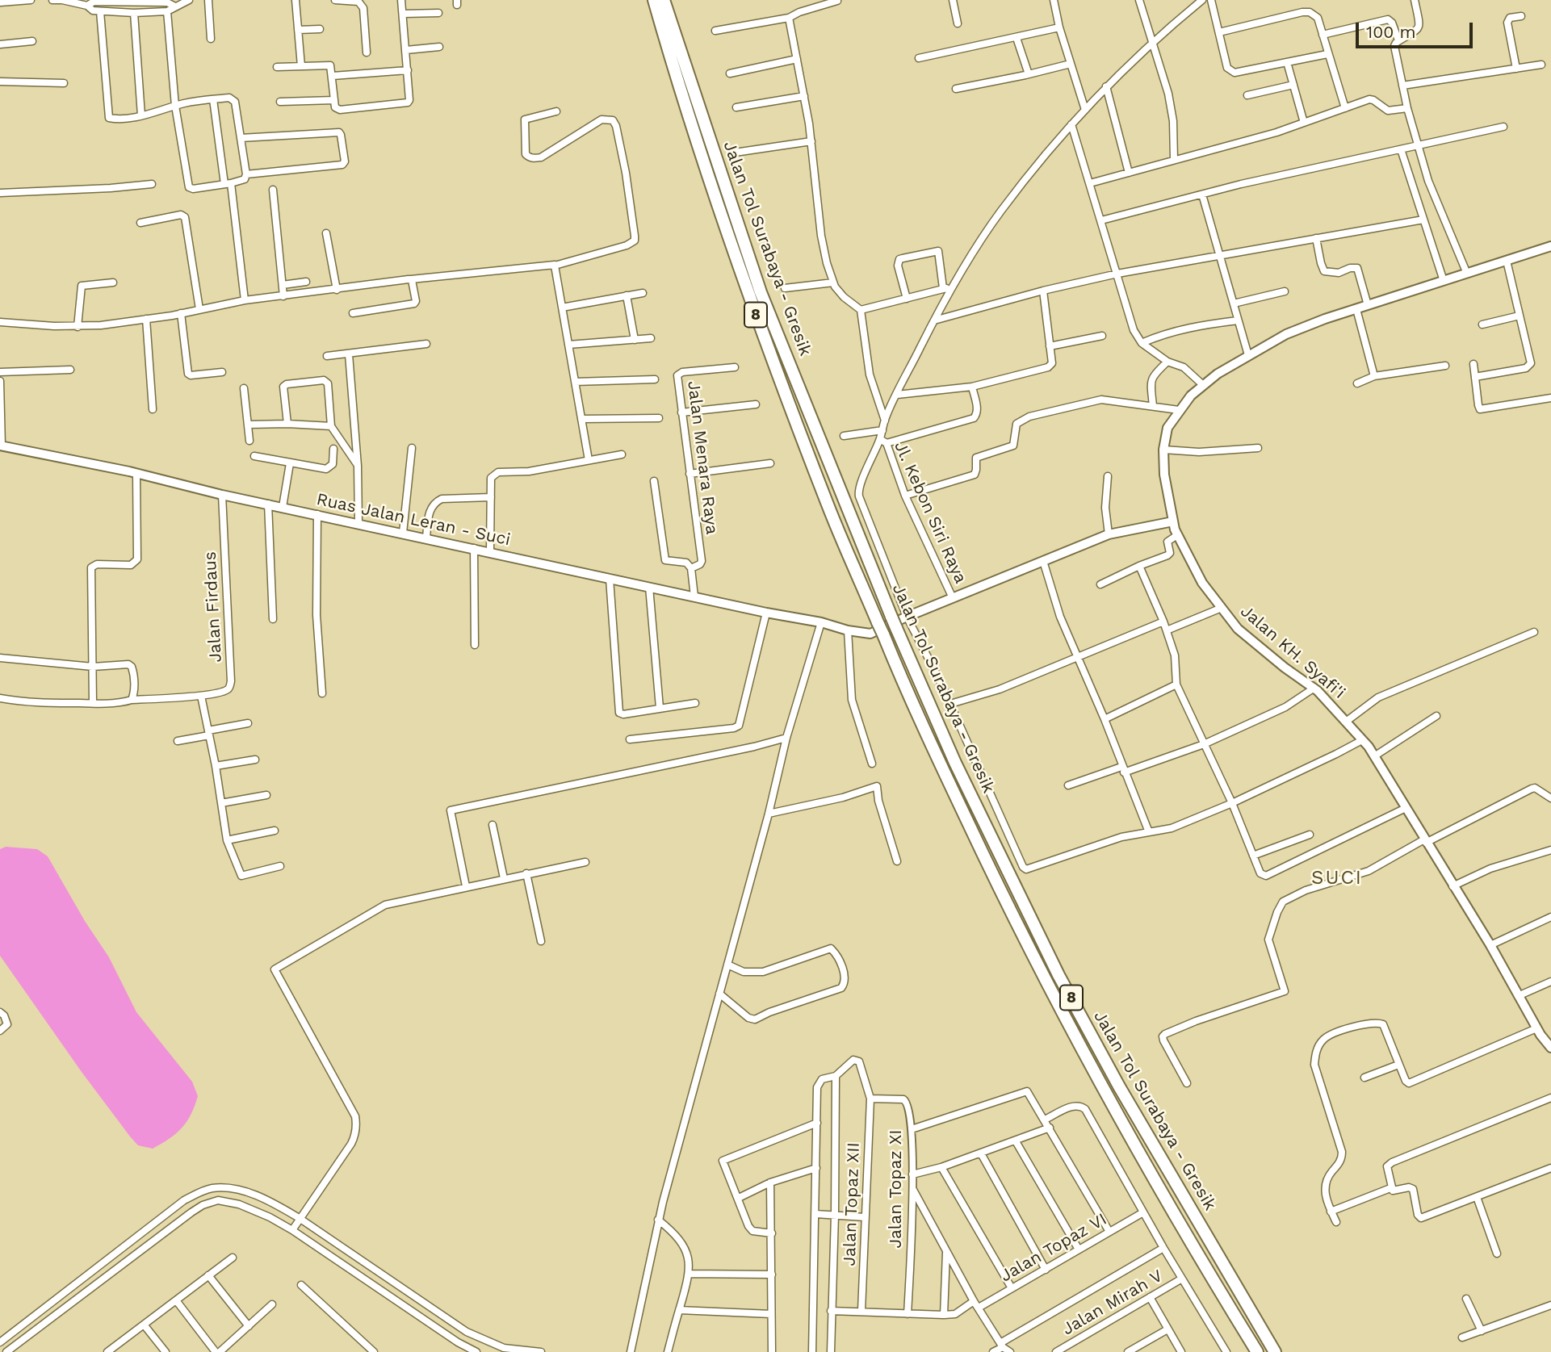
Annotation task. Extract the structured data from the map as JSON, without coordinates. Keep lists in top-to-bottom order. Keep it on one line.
{"streets":{"highway":["Jalan Tol Surabaya - Gresik","8"],"main road":["Ruas Jalan Leran - Suci","Jalan KH. Syafi'i"],"street":["Jalan Menara Raya","Jl. Kebon Siri Raya","Jalan Firdaus","Jalan Topaz XI","Jalan Topaz XII","Jalan Topaz VI","Jalan Mirah V"]},"crossings":[["Jalan Menara Raya","Ruas Jalan Leran - Suci"],["Ruas Jalan Leran - Suci","Jalan Firdaus"],["Jalan Topaz XI","Jalan Topaz XII"]],"districts":["SUCI"],"scale_bar":"100 m"}
